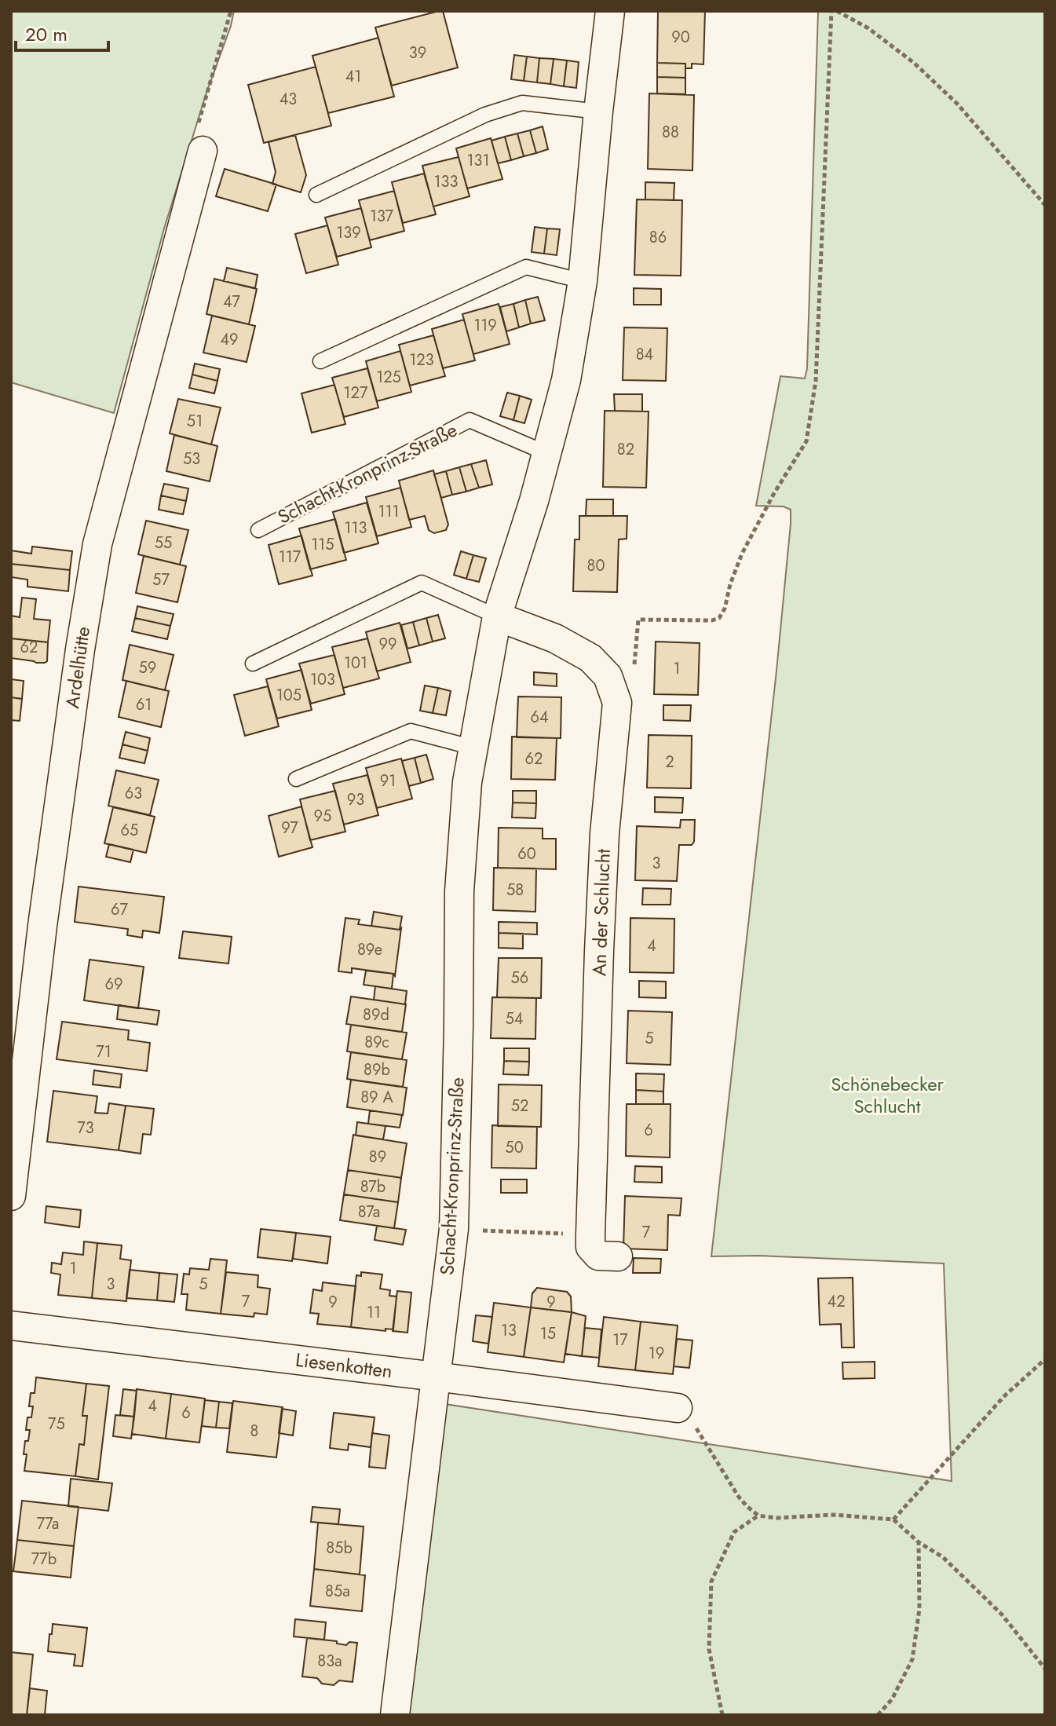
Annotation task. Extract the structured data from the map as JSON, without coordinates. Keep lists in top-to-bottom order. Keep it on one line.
{"streets":{"street":["Schacht-Kronprinz-Straße","Ardelhütte","An der Schlucht","Liesenkotten"]},"crossings":[["Schacht-Kronprinz-Straße","An der Schlucht"],["Schacht-Kronprinz-Straße","Liesenkotten"]],"parks":["Schönebecker Schlucht"],"house_numbers":["90","39","41","43","88","131","133","137","139","86","47","119","49","84","123","125","127","51","82","53","111","113","55","115","117","80","57","99","62","101","59","1","103","105","61","64","62","2","91","63","93","95","97","65","60","3","58","67","4","89e","56","69","89d","54","5","89c","71","89b","89 A","52","73","6","50","89","87b","87a","7","1","3","5","7","42","9","9","11","13","15","17","19","4","6","75","8","77a","85b","77b","85a","83a"],"scale_bar":"20 m"}
